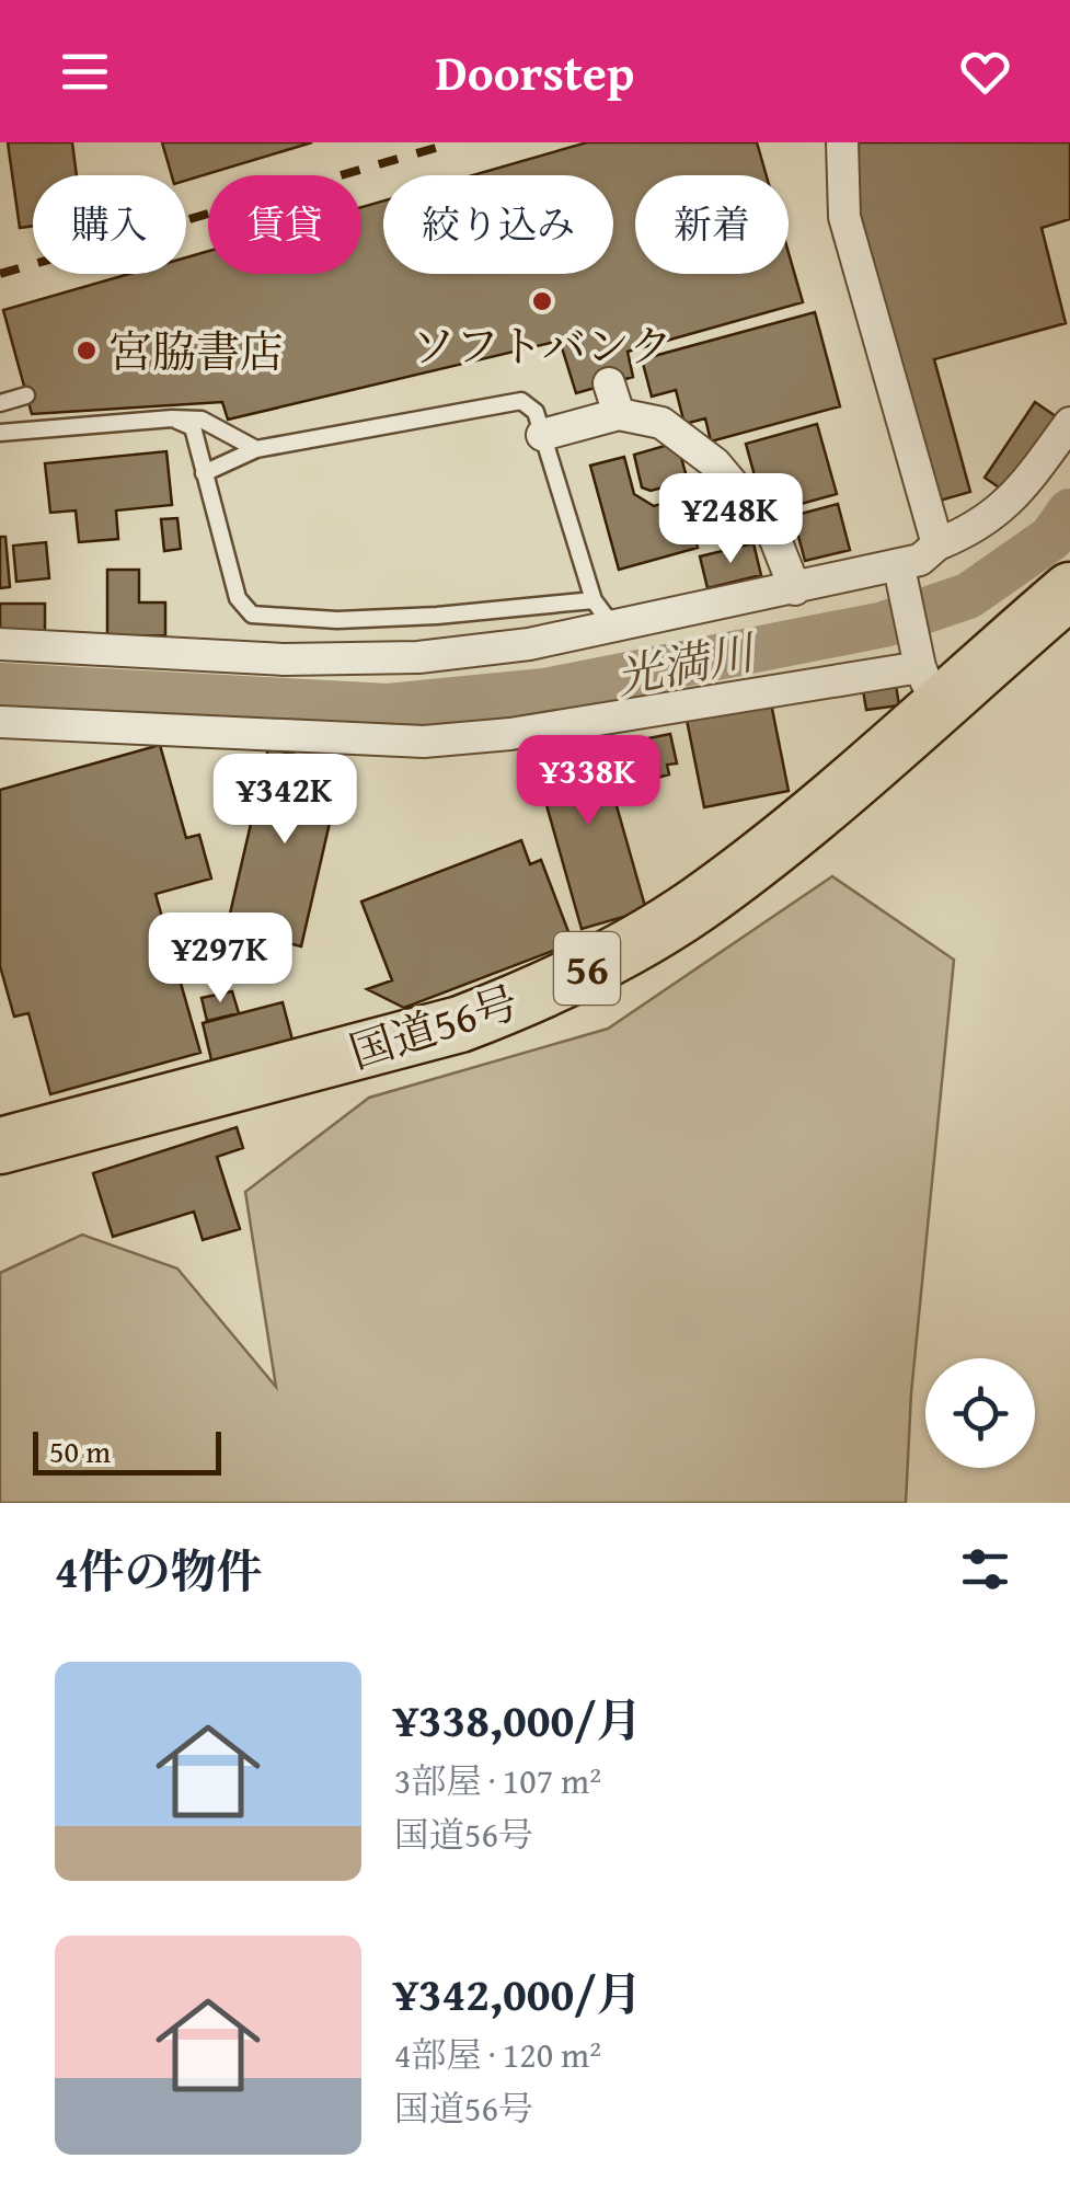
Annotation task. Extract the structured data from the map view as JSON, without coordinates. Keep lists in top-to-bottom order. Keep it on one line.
{"streets":{"highway":["56","国道56号"]},"water":["光満川"],"places":["ソフトバンク","宮脇書店"],"scale_bar":"50 m","page":{"header":"Doorstep","chip":["購入","賃貸","絞り込み","新着"],"price":["¥248K","¥338K","¥342K","¥297K"],"scale":"50 m","heading":"4件の物件","list":[{"name":"¥338,000/月","note":"3部屋 · 107 m² · 国道56号"},{"name":"¥342,000/月","note":"4部屋 · 120 m² · 国道56号"}]}}
